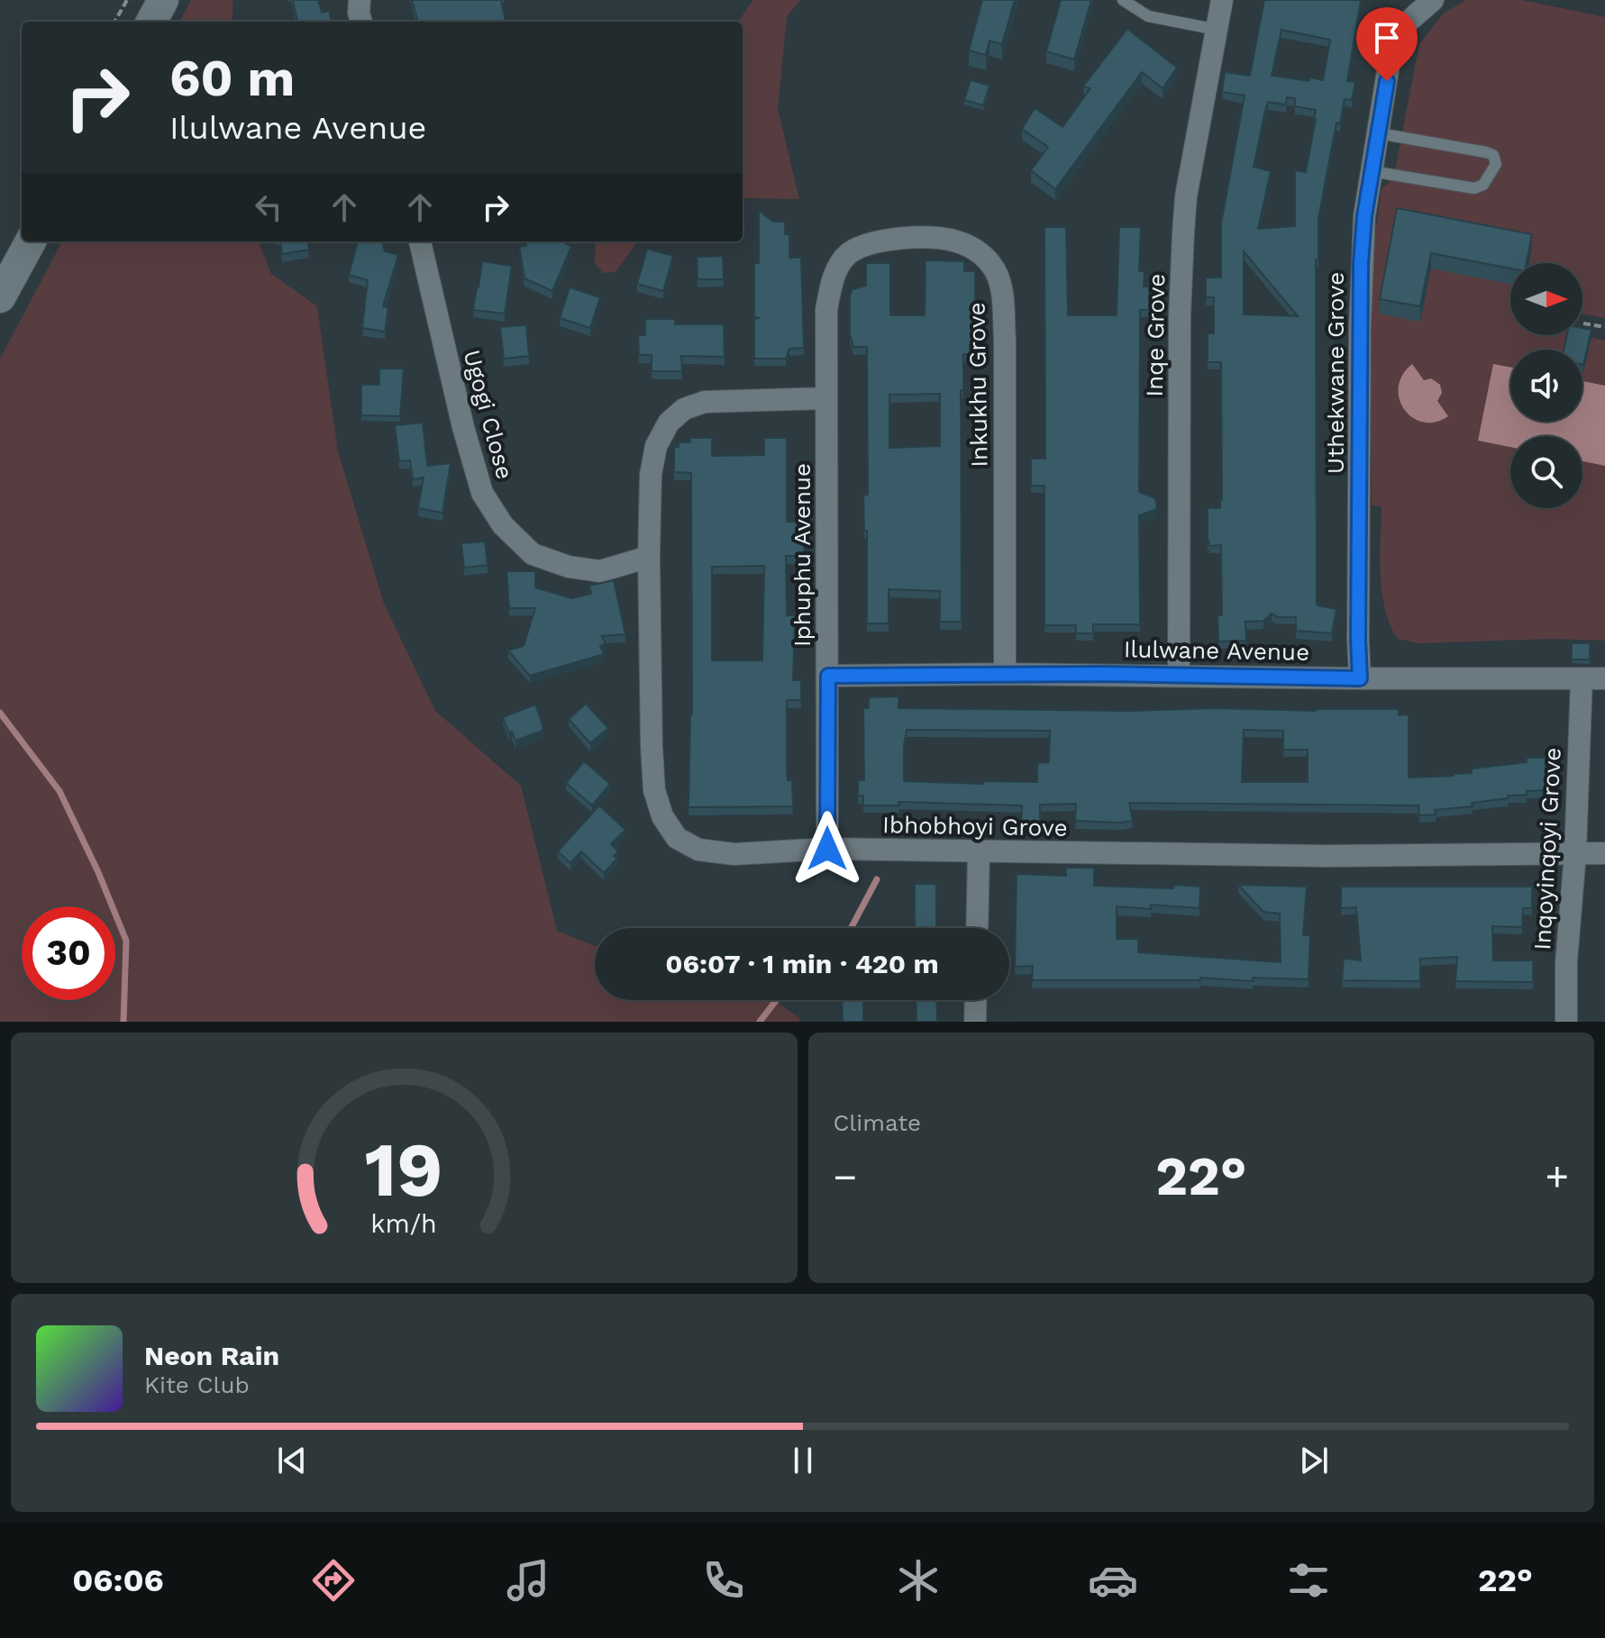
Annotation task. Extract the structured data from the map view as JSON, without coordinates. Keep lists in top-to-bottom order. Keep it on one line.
{"streets":{"street":["Inqe Grove","Uthekwane Grove","Inkukhu Grove","Ugogi Close","Iphuphu Avenue","Ilulwane Avenue","Ibhobhoyi Grove","Inqoyinqoyi Grove"]},"crossings":[["Inqe Grove","Ilulwane Avenue"],["Uthekwane Grove","Ilulwane Avenue"],["Inkukhu Grove","Iphuphu Avenue"],["Inkukhu Grove","Ilulwane Avenue"],["Ugogi Close","Ibhobhoyi Grove"],["Iphuphu Avenue","Ilulwane Avenue"],["Iphuphu Avenue","Ibhobhoyi Grove"],["Ilulwane Avenue","Inqoyinqoyi Grove"],["Ibhobhoyi Grove","Inqoyinqoyi Grove"]],"north":"right","page":{"turn":["60 m","Ilulwane Avenue"],"limit":"30","trip":"06:07 · 1 min · 420 m","tile":"Climate","heat":["−","22°","+"],"song":["Neon Rain","Kite Club"],"tabs":["06:06","22°"],"gauge":["19","km/h"]}}
